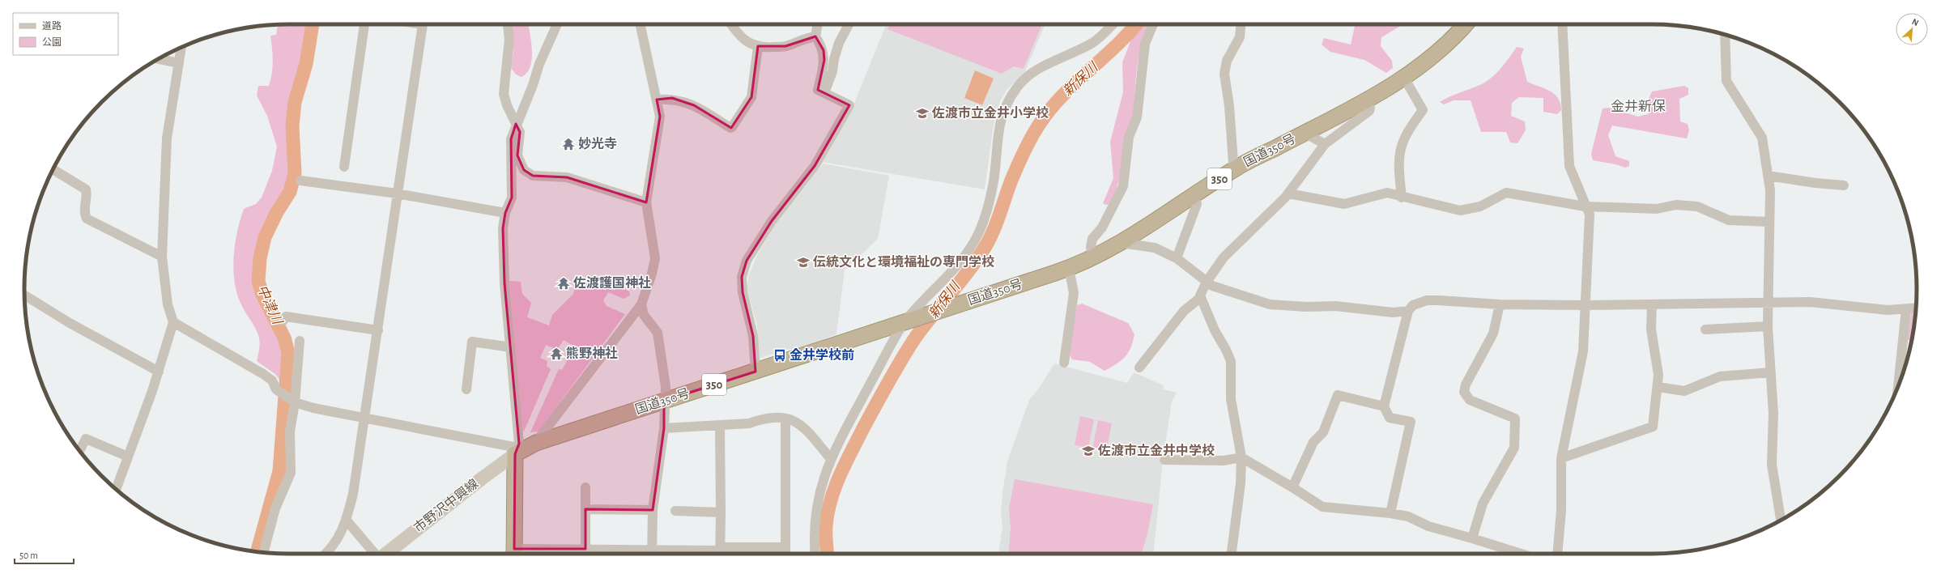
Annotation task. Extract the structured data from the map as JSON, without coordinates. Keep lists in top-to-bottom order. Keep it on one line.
{"streets":{"highway":["国道350号","350"],"main road":["市野沢中興線"]},"crossings":[["国道350号","市野沢中興線"]],"districts":["金井新保"],"water":["新保川","中津川"],"places":{"school or university":["佐渡市立金井小学校","伝統文化と環境福祉の専門学校","佐渡市立金井中学校"],"temple":["妙光寺","佐渡護国神社","熊野神社"],"bus stop":["金井学校前"]},"legend":["道路","公園"],"scale_bar":"50 m","north":"top right"}
